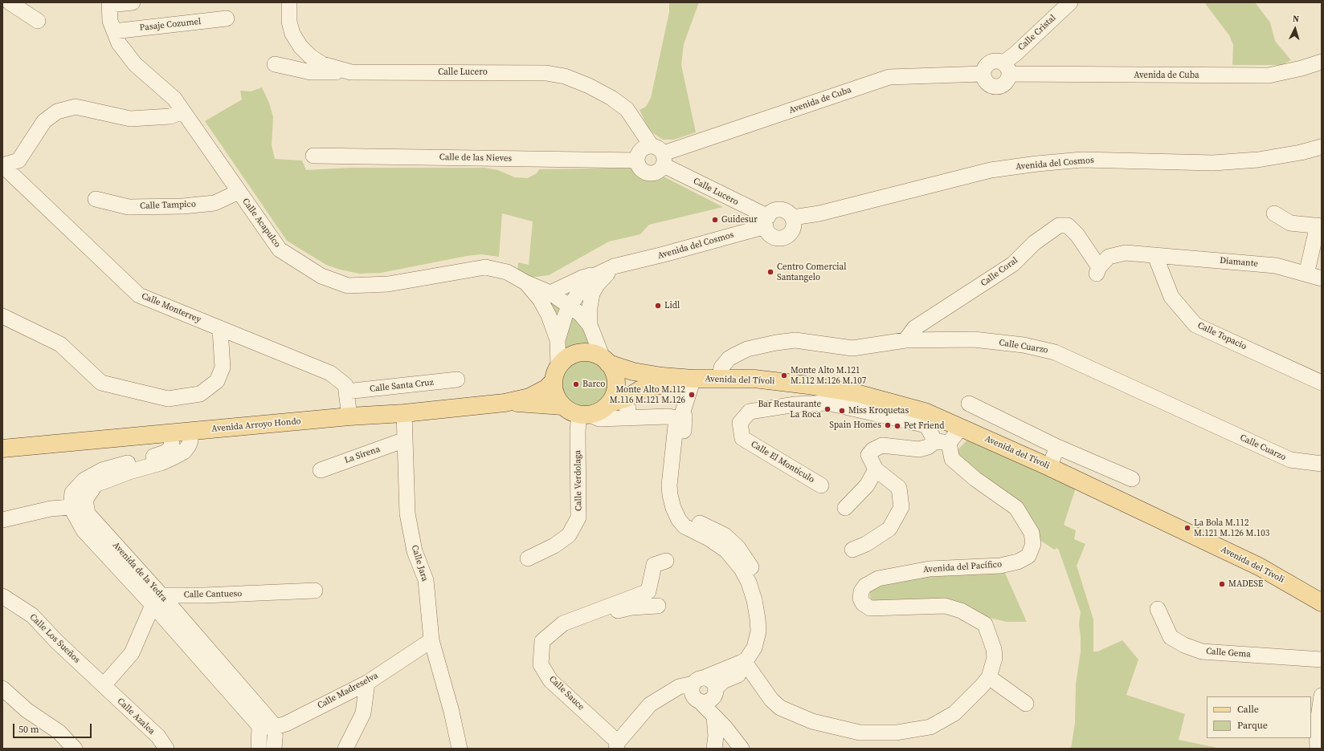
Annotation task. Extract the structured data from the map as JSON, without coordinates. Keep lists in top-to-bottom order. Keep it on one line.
{"streets":{"main road":["Avenida del Tívoli","Avenida Arroyo Hondo"],"street":["Pasaje Cozumel","Calle Cristal","Calle Lucero","Avenida de Cuba","Calle de las Nieves","Avenida del Cosmos","Calle Tampico","Calle Acapulco","Diamante","Calle Coral","Calle Monterrey","Calle Topacio","Calle Cuarzo","Calle Santa Cruz","La Sirena","Calle El Montículo","Calle Verdolaga","Calle Jara","Avenida del Pacífico","Avenida de la Yedra","Calle Cantueso","Calle Los Sueños","Calle Gema","Calle Madreselva","Calle Sauce","Calle Azalea"]},"crossings":[["Pasaje Cozumel","Calle Acapulco"],["Calle Cristal","Avenida de Cuba"],["Calle Lucero","Avenida de Cuba"],["Calle Lucero","Calle de las Nieves"],["Calle Lucero","Avenida del Cosmos"],["Avenida de Cuba","Calle de las Nieves"],["Calle Tampico","Calle Acapulco"],["Diamante","Calle Coral"],["Diamante","Calle Topacio"],["Calle Coral","Calle Cuarzo"],["Calle Monterrey","Calle Santa Cruz"],["Calle Monterrey","Avenida Arroyo Hondo"],["Calle Cuarzo","Avenida del Tívoli"],["Avenida del Tívoli","Avenida Arroyo Hondo"],["Avenida del Tívoli","Calle Verdolaga"],["Avenida Arroyo Hondo","Calle Verdolaga"],["Avenida Arroyo Hondo","Calle Jara"],["La Sirena","Calle Jara"],["Calle El Montículo","Avenida del Pacífico"],["Calle Jara","Calle Madreselva"],["Avenida de la Yedra","Calle Cantueso"],["Avenida de la Yedra","Calle Madreselva"],["Calle Los Sueños","Calle Azalea"]],"places":["Guidesur","Centro Comercial Santangelo","Lidl","Monte Alto M.121 M.112 M.126 M.107","Barco","Monte Alto M.112 M.116 M.121 M.126","Bar Restaurante La Roca","Miss Kroquetas","Spain Homes","Pet Friend","La Bola M.112 M.121 M.126 M.103","MADESE"],"legend":["Calle","Parque"],"scale_bar":"50 m","north":"top"}
